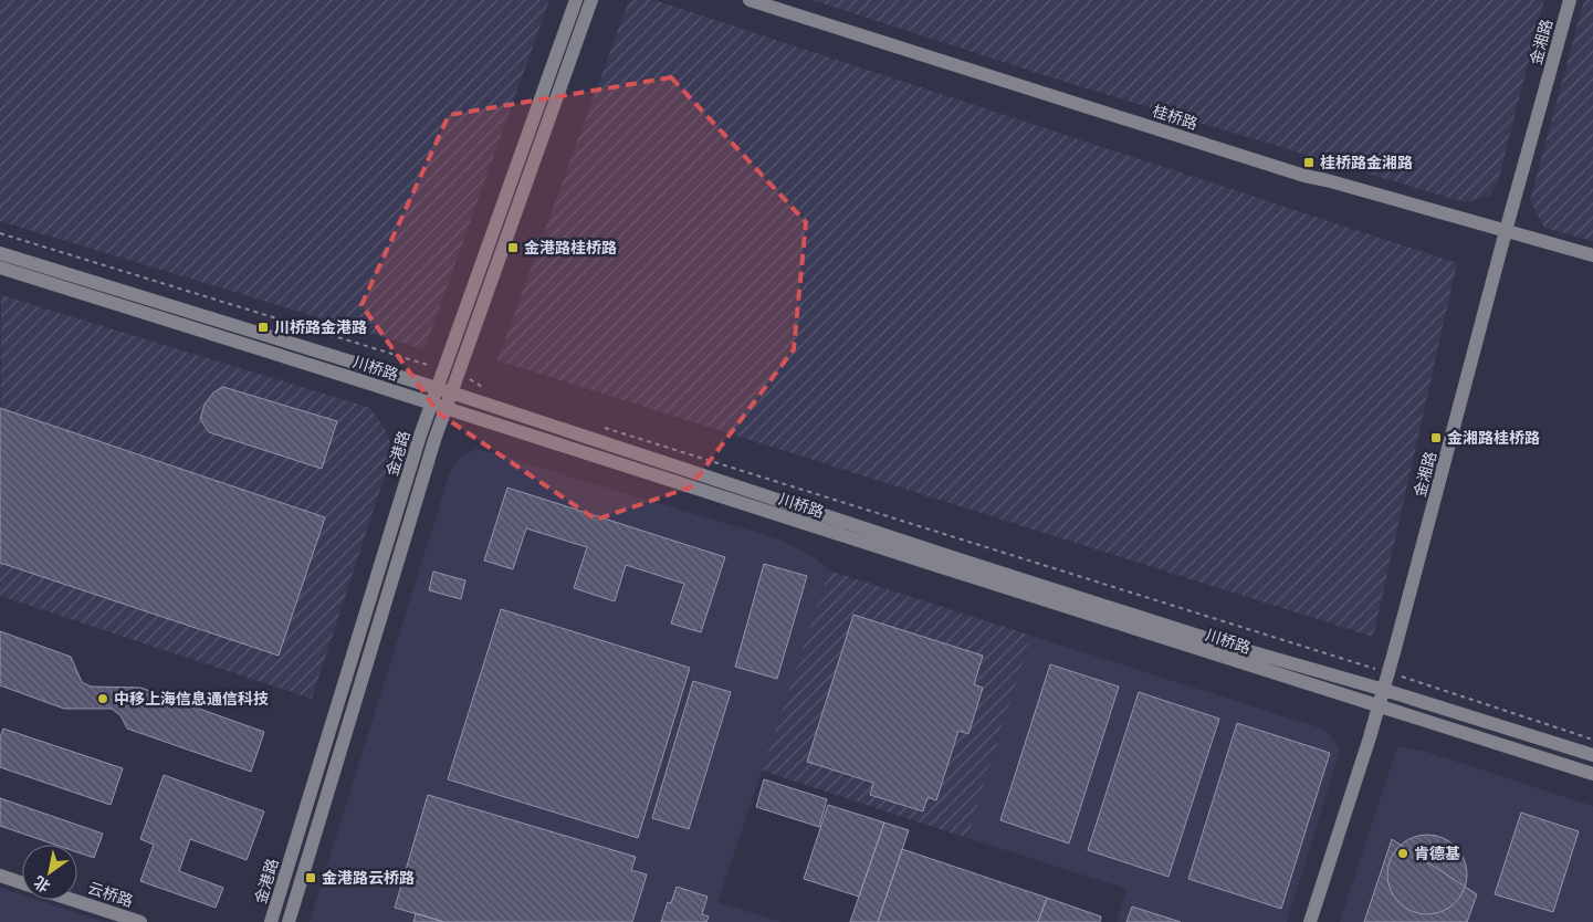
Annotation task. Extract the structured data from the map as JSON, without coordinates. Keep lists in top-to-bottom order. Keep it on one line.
{"streets":{"street":["金湘路","桂桥路","川桥路","金港路","云桥路"]},"crossings":[["金湘路","桂桥路"],["金湘路","川桥路"],["川桥路","金港路"]],"places":{"transit":["桂桥路金湘路","金港路桂桥路","川桥路金港路","金湘路桂桥路","金港路云桥路"],"other":["中移上海信息通信科技","肯德基"]},"north":"bottom left"}
